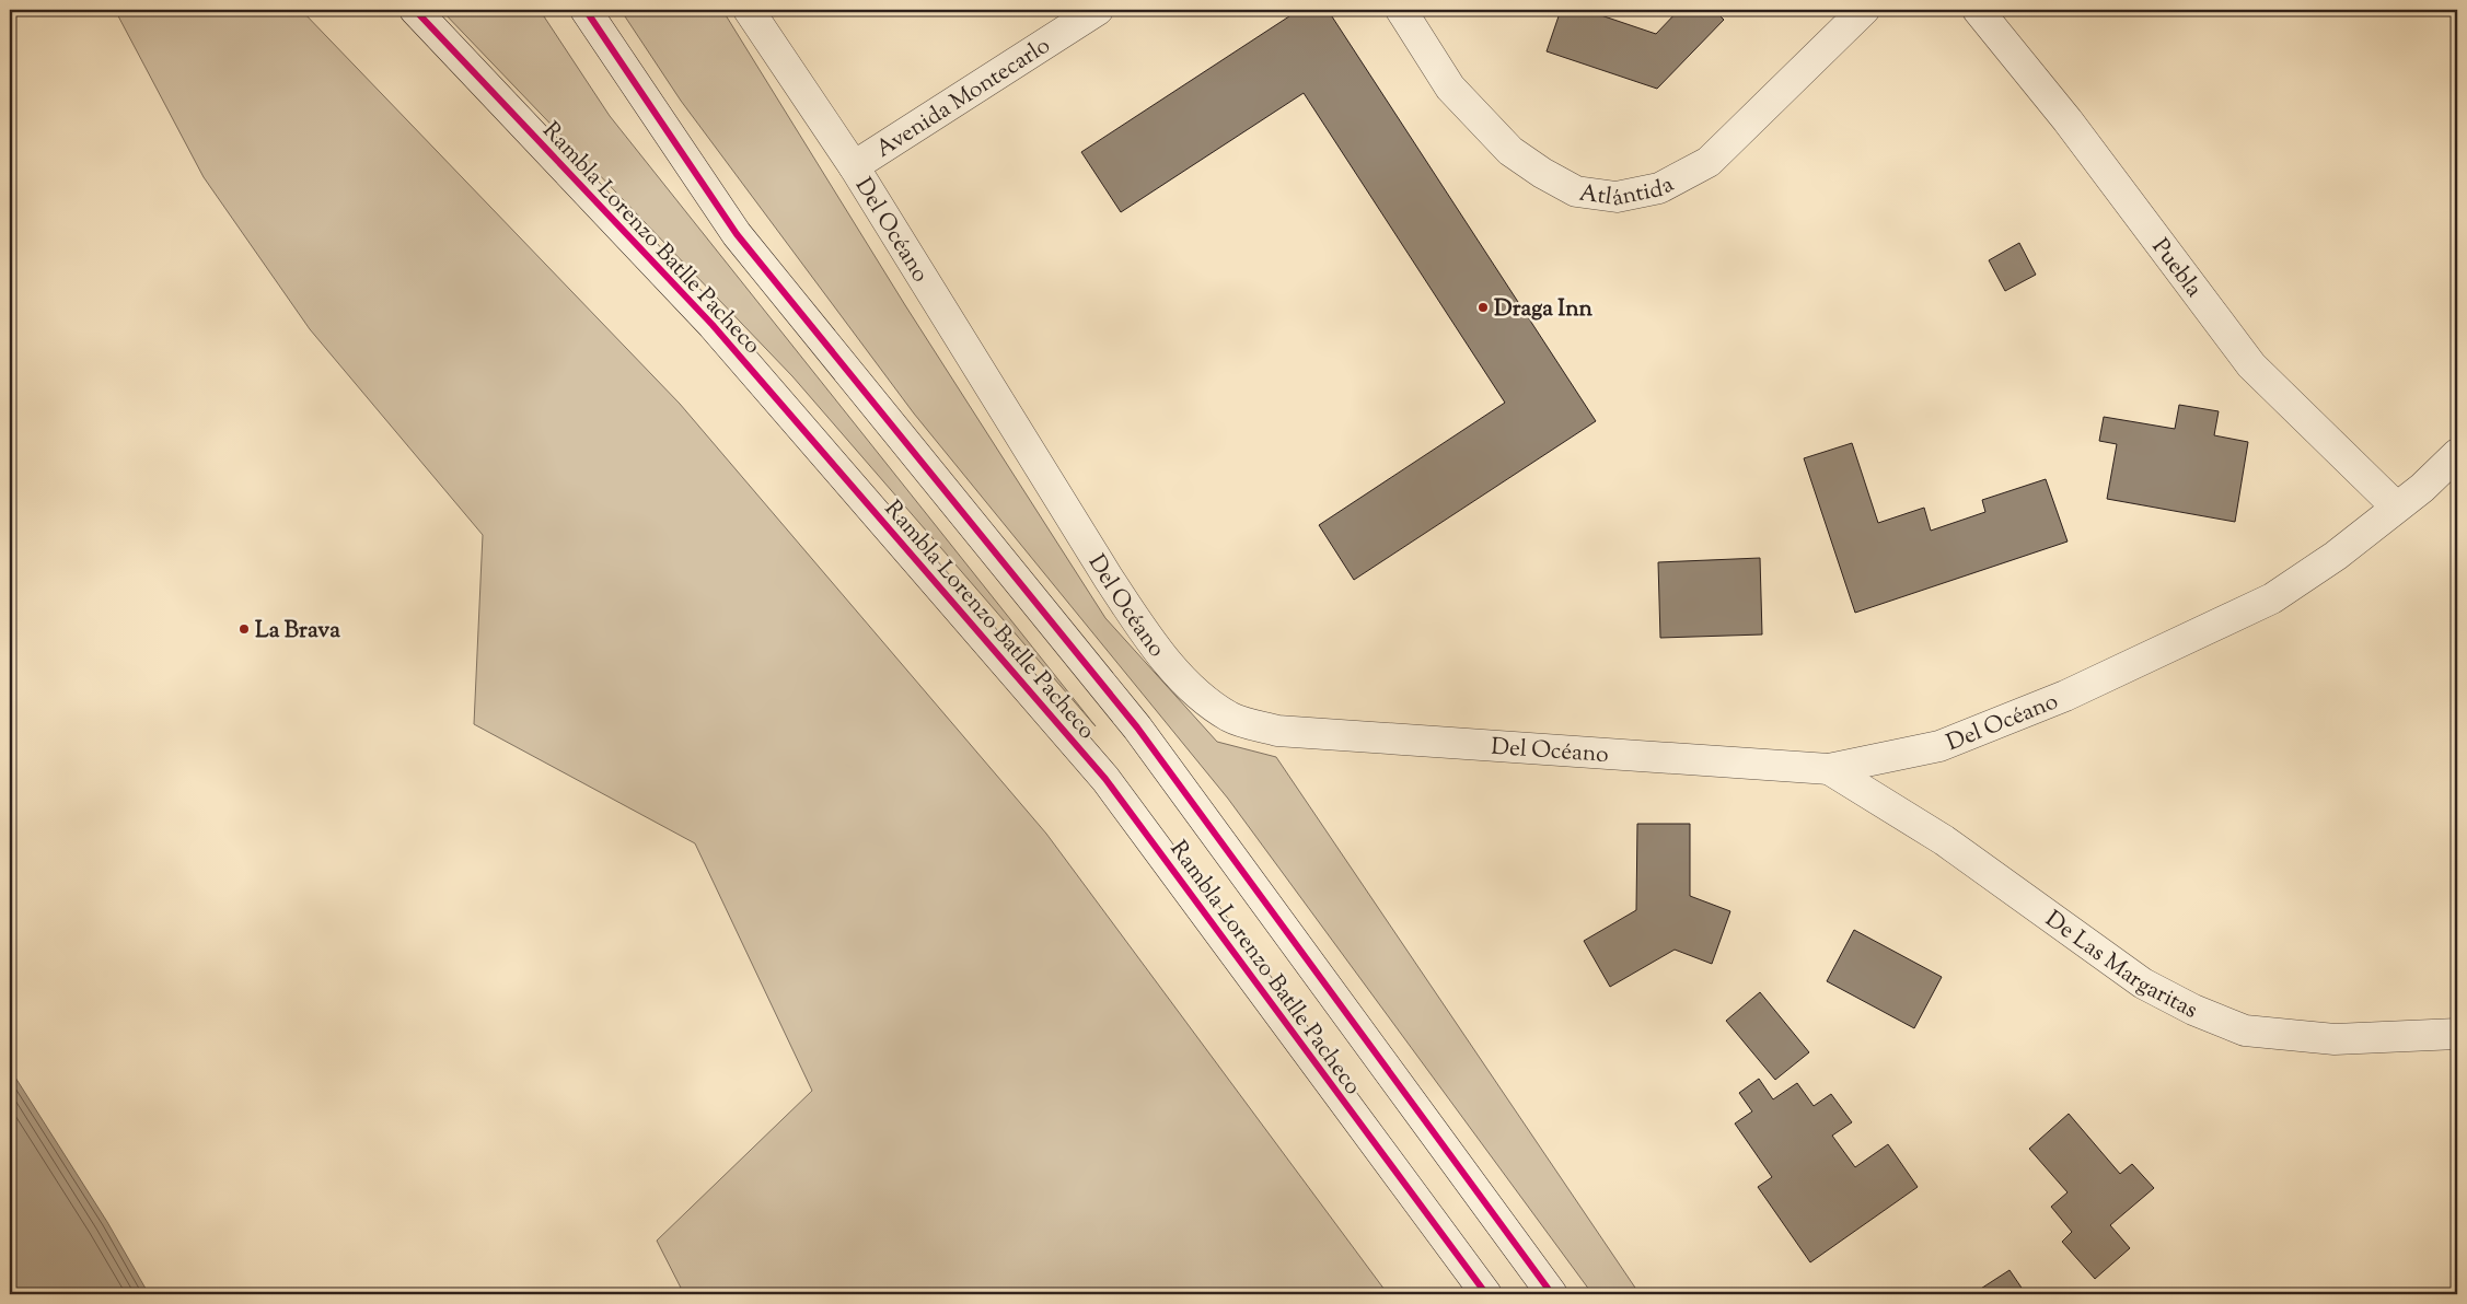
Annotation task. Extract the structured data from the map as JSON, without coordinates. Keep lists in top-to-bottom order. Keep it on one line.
{"streets":{"street":["Avenida Montecarlo","Atlántida","Del Océano","Rambla Lorenzo Batlle Pacheco","Puebla","De Las Margaritas"]},"crossings":[["Avenida Montecarlo","Del Océano"],["Del Océano","Puebla"],["Del Océano","De Las Margaritas"]],"places":["Draga Inn","La Brava"]}
